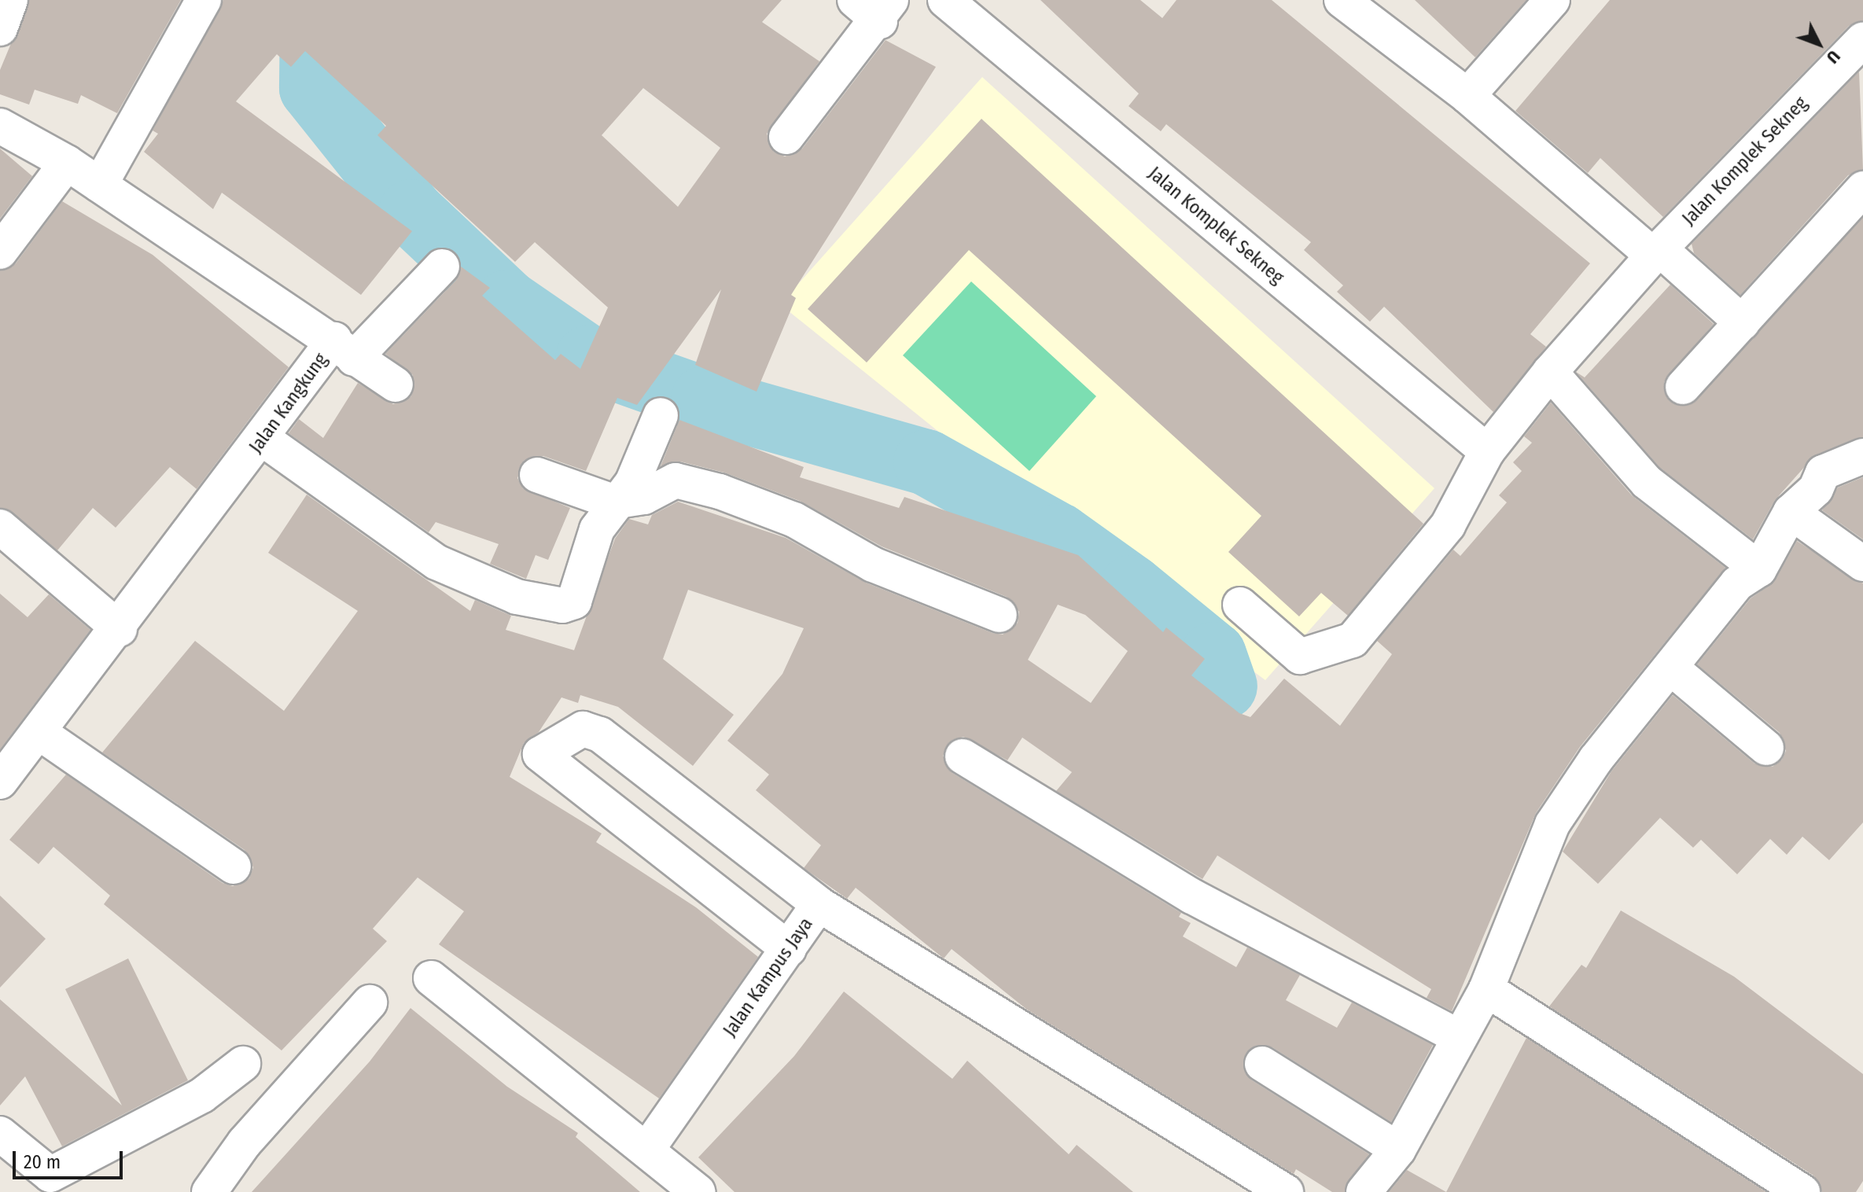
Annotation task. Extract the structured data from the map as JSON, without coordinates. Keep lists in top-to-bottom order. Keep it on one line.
{"streets":{"street":["Jalan Komplek Sekneg","Jalan Kangkung","Jalan Kampus Jaya"]},"scale_bar":"20 m","north":"bottom right"}
